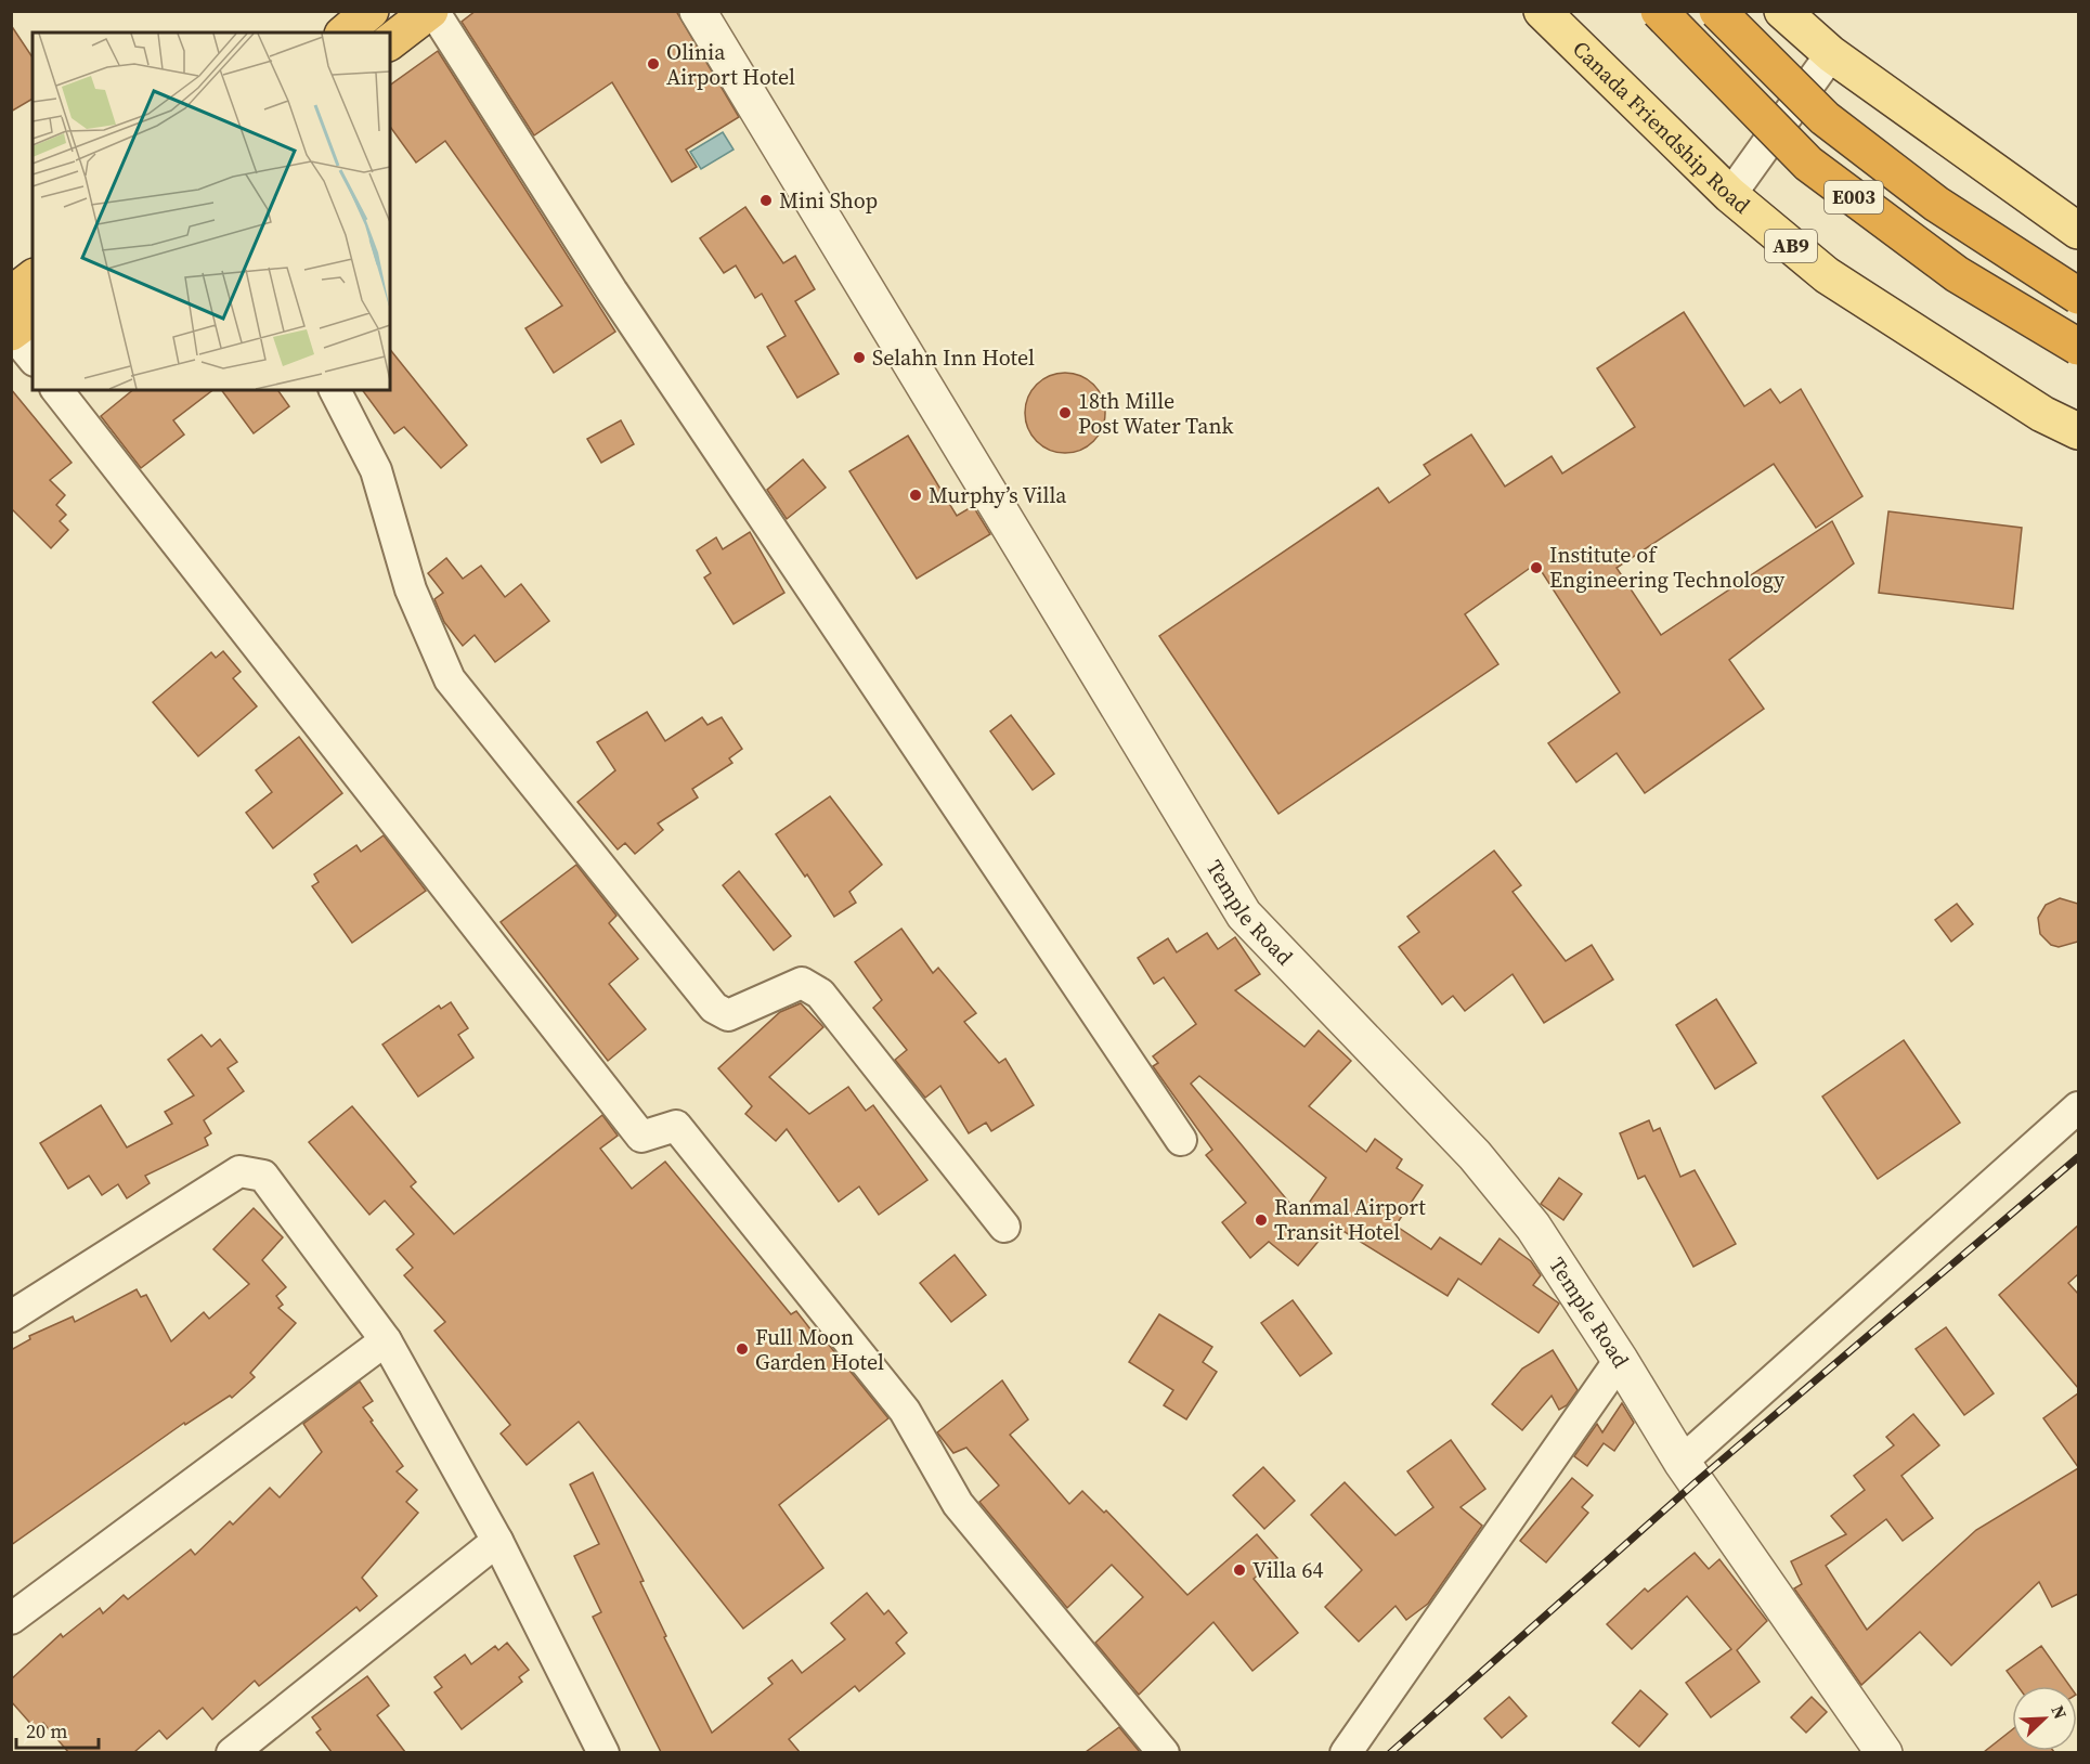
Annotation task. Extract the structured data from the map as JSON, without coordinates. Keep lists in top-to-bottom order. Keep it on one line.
{"streets":{"highway":["E003"],"main road":["Canada Friendship Road","AB9"],"street":["Temple Road"]},"places":["Olinia Airport Hotel","Mini Shop","Selahn Inn Hotel","18th Mille Post Water Tank","Murphy’s Villa","Institute of Engineering Technology","Ranmal Airport Transit Hotel","Full Moon Garden Hotel","Villa 64"],"scale_bar":"20 m","north":"top right"}
